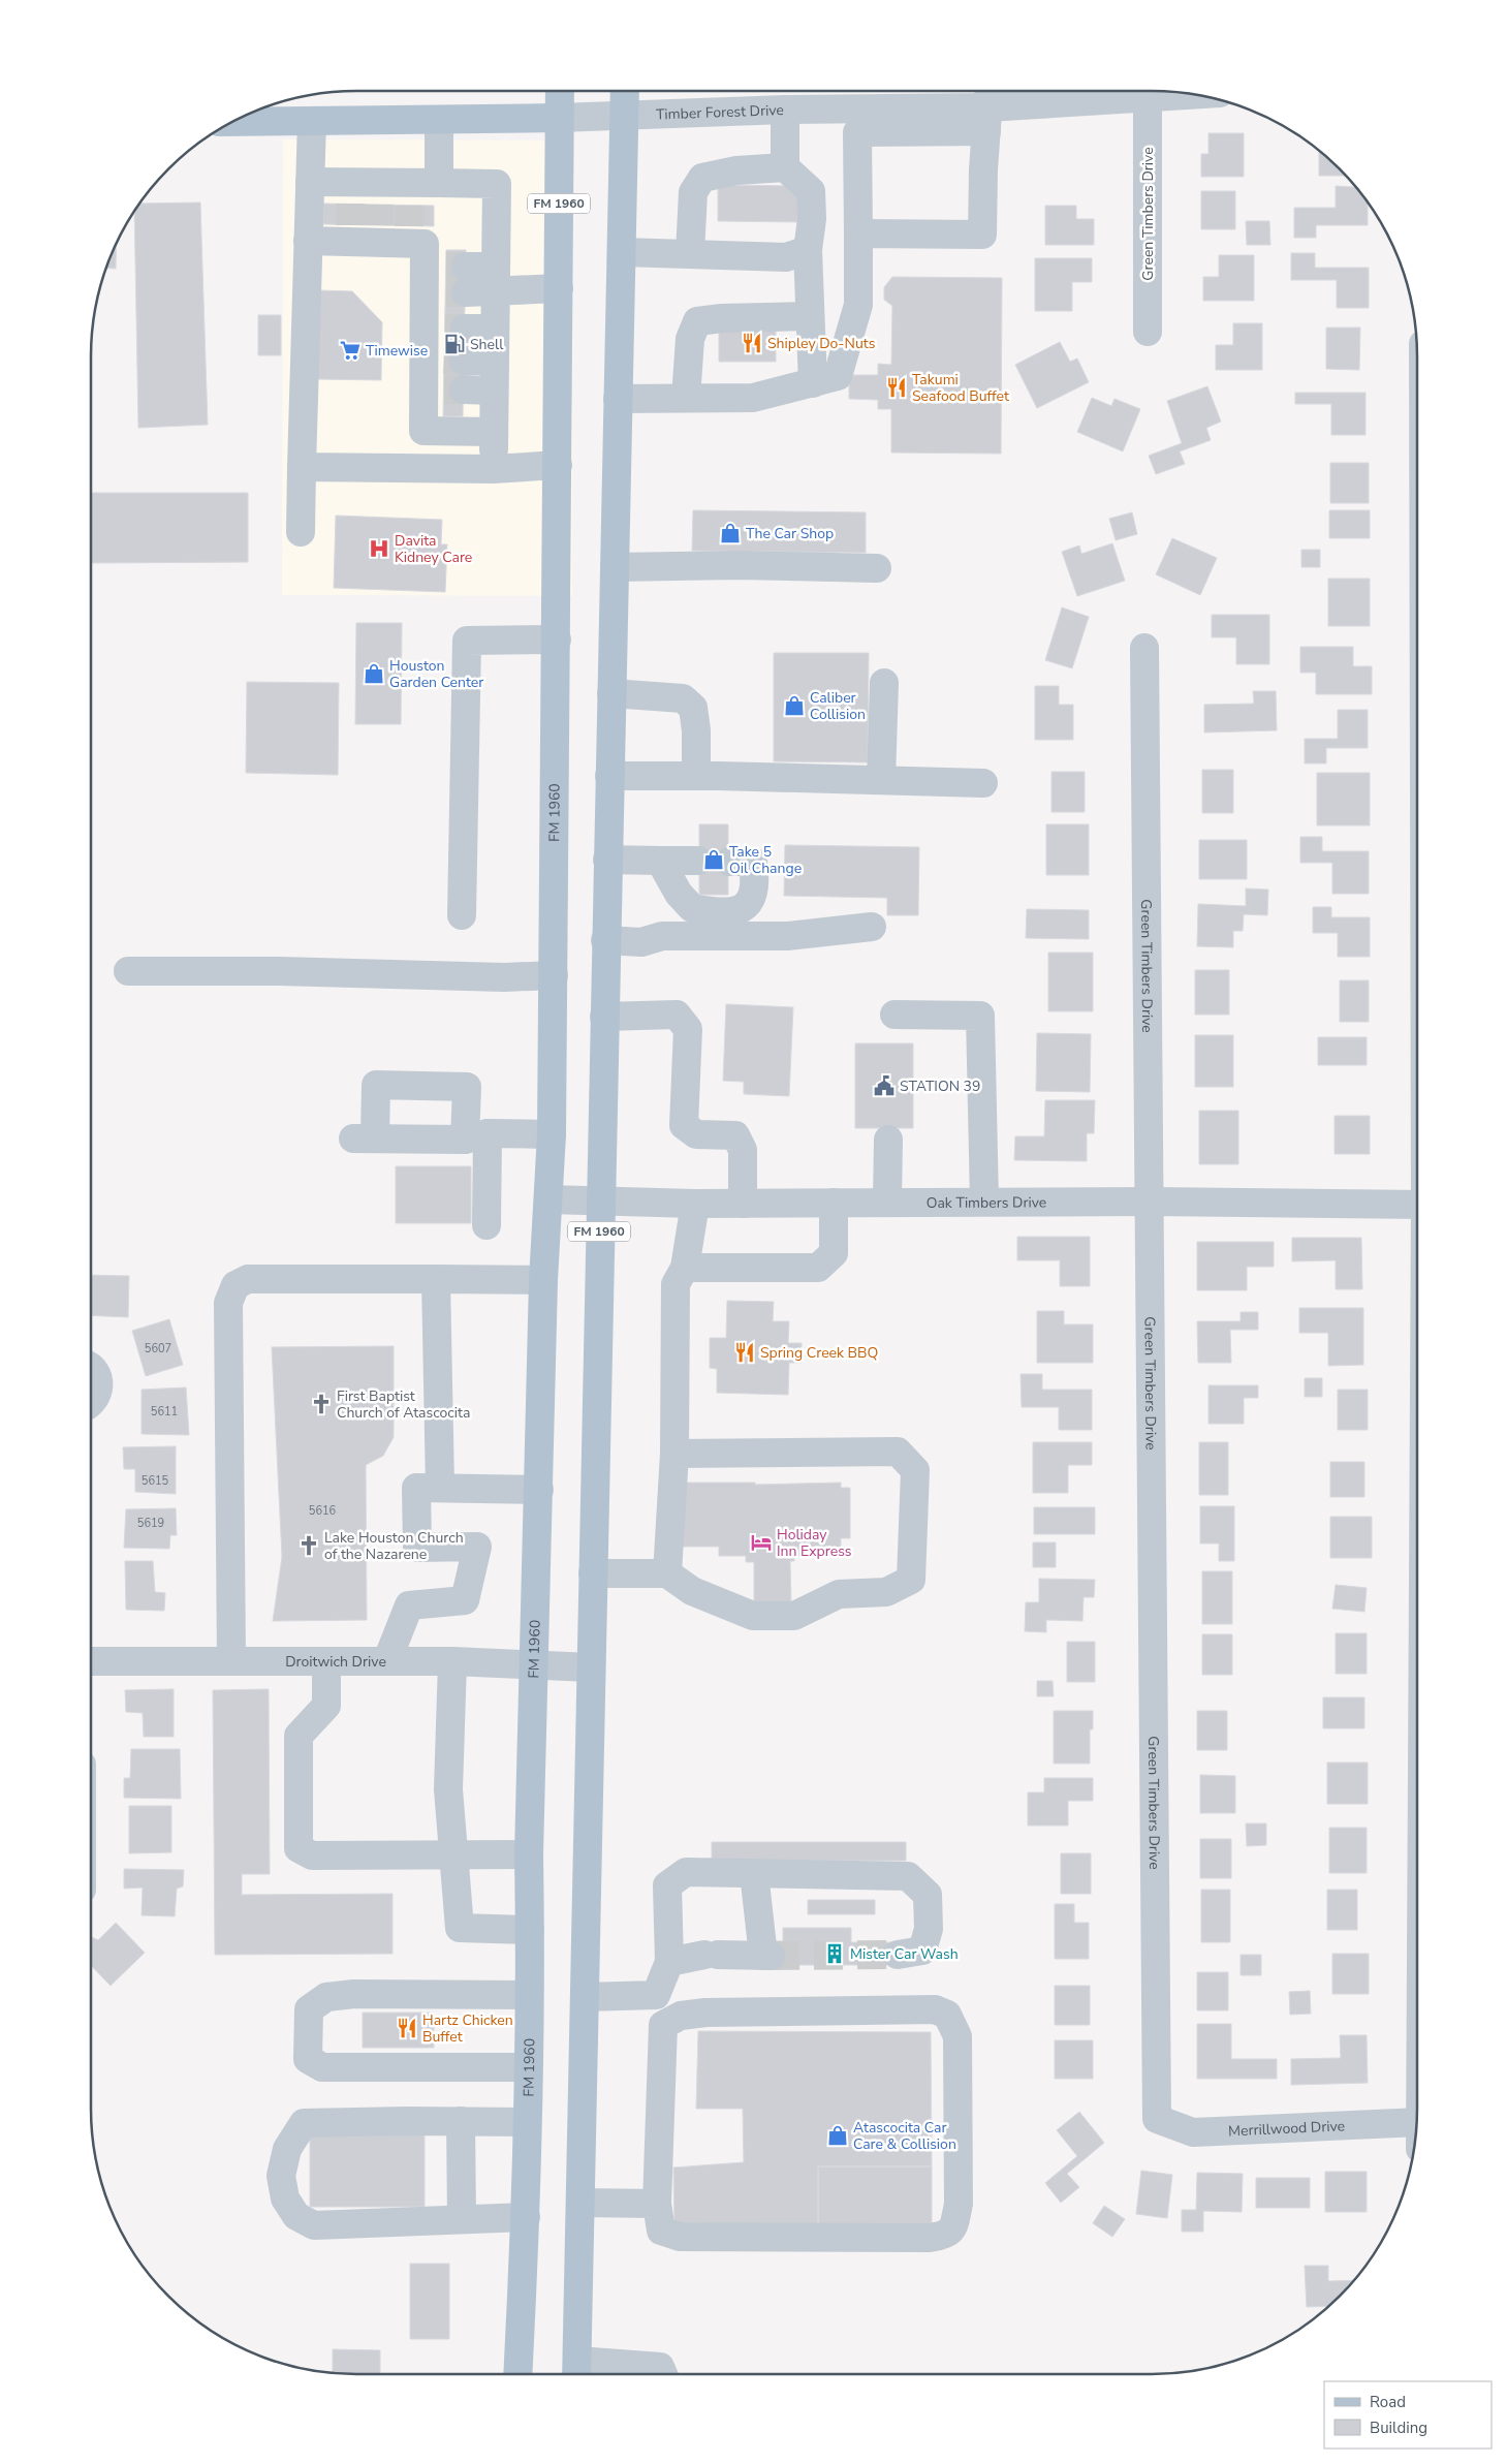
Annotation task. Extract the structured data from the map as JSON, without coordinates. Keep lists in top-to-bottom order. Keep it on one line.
{"streets":{"main road":["Timber Forest Drive","FM 1960"],"street":["Green Timbers Drive","Oak Timbers Drive","Droitwich Drive","Merrillwood Drive"]},"crossings":[["Timber Forest Drive","FM 1960"],["Timber Forest Drive","Green Timbers Drive"],["FM 1960","Oak Timbers Drive"],["FM 1960","Droitwich Drive"],["Green Timbers Drive","Oak Timbers Drive"],["Green Timbers Drive","Merrillwood Drive"]],"places":{"restaurant":["Shipley Do-Nuts","Takumi Seafood Buffet","Spring Creek BBQ","Hartz Chicken Buffet"],"fuel station":["Shell"],"supermarket":["Timewise"],"shop":["The Car Shop","Houston Garden Center","Caliber Collision","Take 5 Oil Change","Atascocita Car Care & Collision"],"hospital":["Davita Kidney Care"],"public building":["STATION 39"],"church":["First Baptist Church of Atascocita","Lake Houston Church of the Nazarene"],"hotel":["Holiday Inn Express"],"building":["Mister Car Wash"]},"house_numbers":["5607","5611","5615","5616","5619"],"legend":["Road","Building"]}
